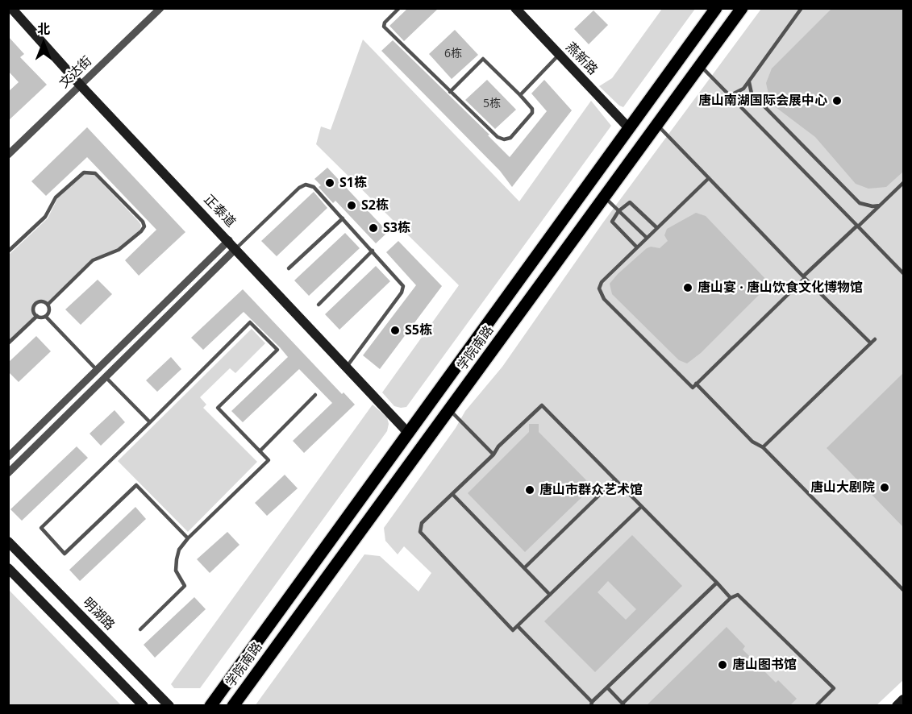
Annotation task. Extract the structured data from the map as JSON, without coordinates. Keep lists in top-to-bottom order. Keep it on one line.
{"streets":{"main road":["学院南路"],"street":["燕新路","文达街","正泰道","明湖路"]},"crossings":[["燕新路","学院南路"],["文达街","正泰道"],["正泰道","学院南路"]],"places":["唐山南湖国际会展中心","S1栋","S2栋","S3栋","唐山宴 · 唐山饮食文化博物馆","S5栋","唐山大剧院","唐山市群众艺术馆","唐山图书馆"],"house_numbers":["6栋","5栋"],"north":"top"}
